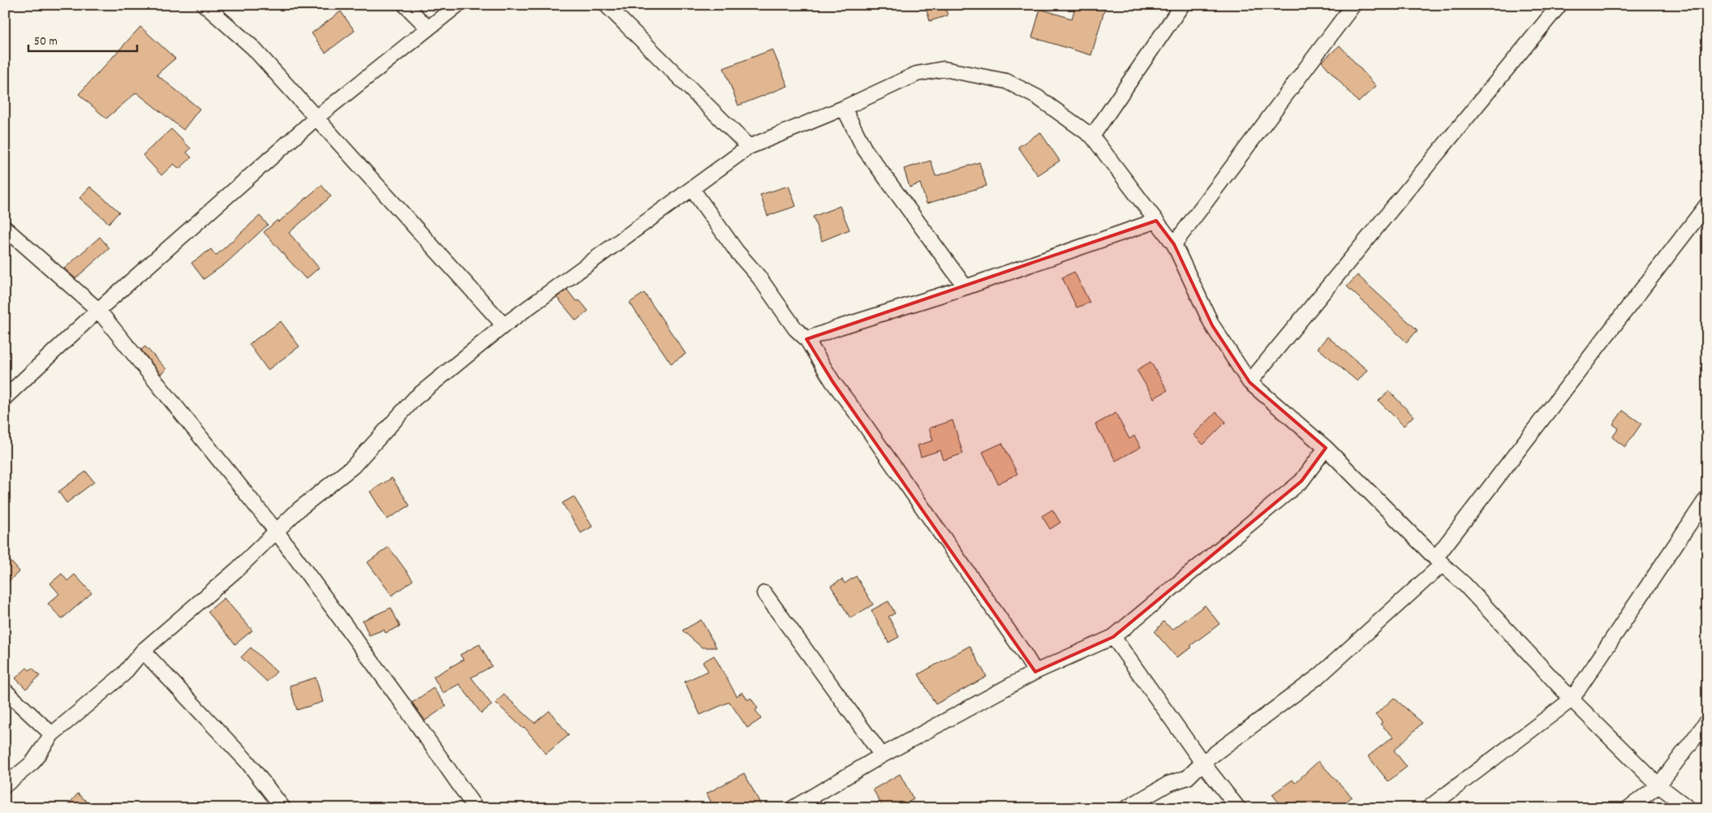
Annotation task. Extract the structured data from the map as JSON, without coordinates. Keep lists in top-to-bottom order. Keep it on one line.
{"scale_bar":"50 m"}
